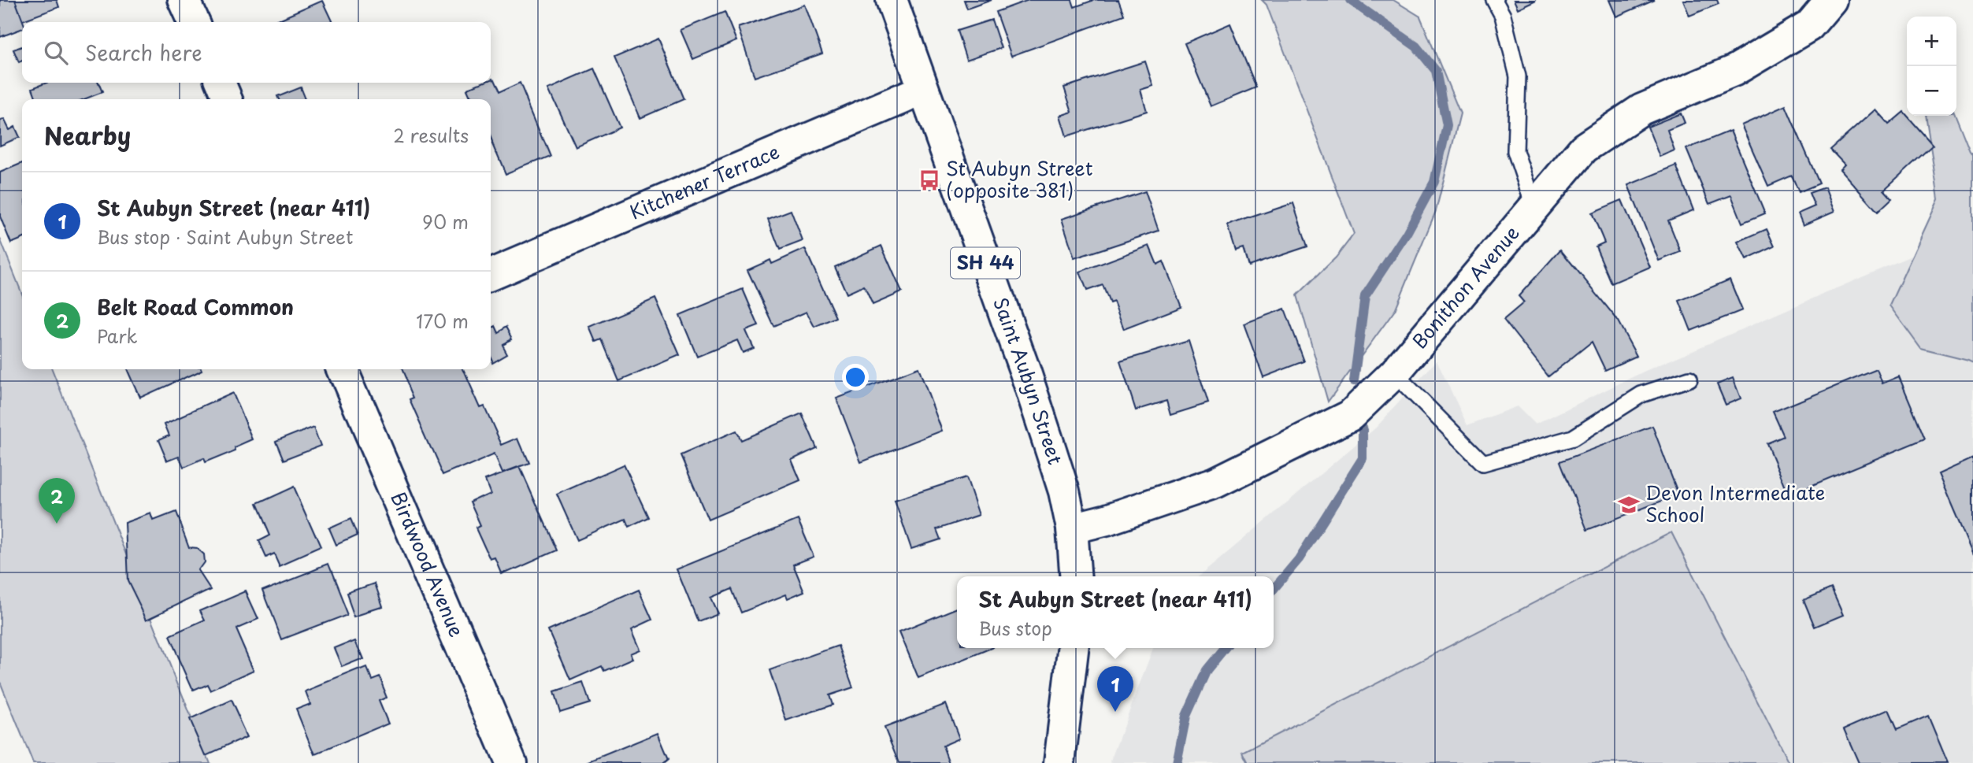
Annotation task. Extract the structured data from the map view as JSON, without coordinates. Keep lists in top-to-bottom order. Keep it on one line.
{"streets":{"main road":["Kitchener Terrace","SH 44","Bonithon Avenue","Saint Aubyn Street","Birdwood Avenue"]},"crossings":[["Kitchener Terrace","Saint Aubyn Street"],["Bonithon Avenue","Saint Aubyn Street"]],"places":{"bus stop":["St Aubyn Street (opposite 381)"],"school or university":["Devon Intermediate School"]},"page":{"map_buttons":["+","−"],"search":"Search here","heading":["Nearby","2 results"],"list":[{"mark":"1","name":"St Aubyn Street (near 411)","note":"Bus stop · Saint Aubyn Street","value":"90 m"},{"mark":"2","name":"Belt Road Common","note":"Park","value":"170 m"}],"pins":["2","1"],"popup":["St Aubyn Street (near 411)","Bus stop"]}}
